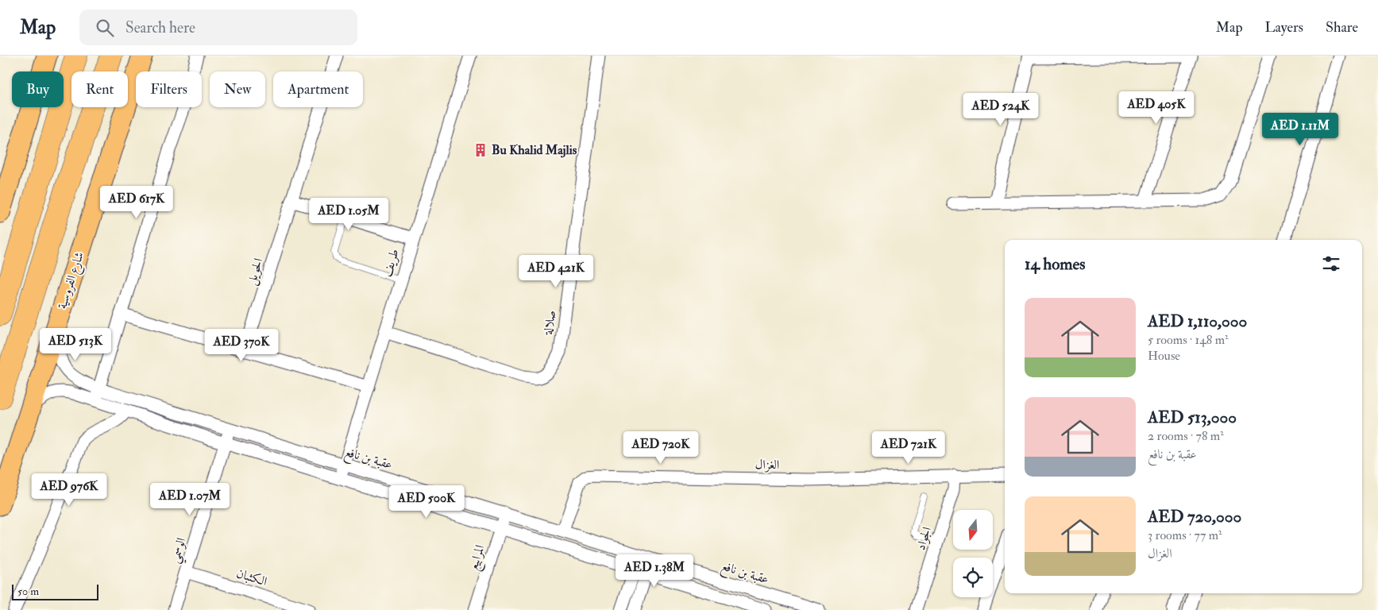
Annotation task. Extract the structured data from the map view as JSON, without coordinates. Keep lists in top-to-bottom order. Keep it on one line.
{"streets":{"main road":["شارع الفروسية"],"street":["طريف","الحويل","صلالة","عقبة بن نافع","الغزال","الجواد","الوسمي","المرابيع","الكثبان"]},"crossings":[["طريف","صلالة"],["طريف","عقبة بن نافع"],["شارع الفروسية","عقبة بن نافع"],["عقبة بن نافع","الغزال"],["عقبة بن نافع","الوسمي"],["عقبة بن نافع","المرابيع"],["الغزال","الجواد"],["الوسمي","الكثبان"]],"places":{"building":["Bu Khalid Majlis"]},"scale_bar":"50 m","north":"bottom","page":{"header":"Map","search":"Search here","nav":["Map","Layers","Share"],"chip":["Buy","Rent","Filters","New","Apartment"],"price":["AED 405K","AED 524K","AED 1.11M","AED 617K","AED 1.05M","AED 421K","AED 513K","AED 370K","AED 720K","AED 721K","AED 976K","AED 1.07M","AED 500K","AED 1.38M"],"heading":"14 homes","list":[{"name":"AED 1,110,000","note":"5 rooms · 148 m² · House"},{"name":"AED 513,000","note":"2 rooms · 78 m² · عقبة بن نافع"},{"name":"AED 720,000","note":"3 rooms · 77 m² · الغزال"}],"scale":"50 m"}}
